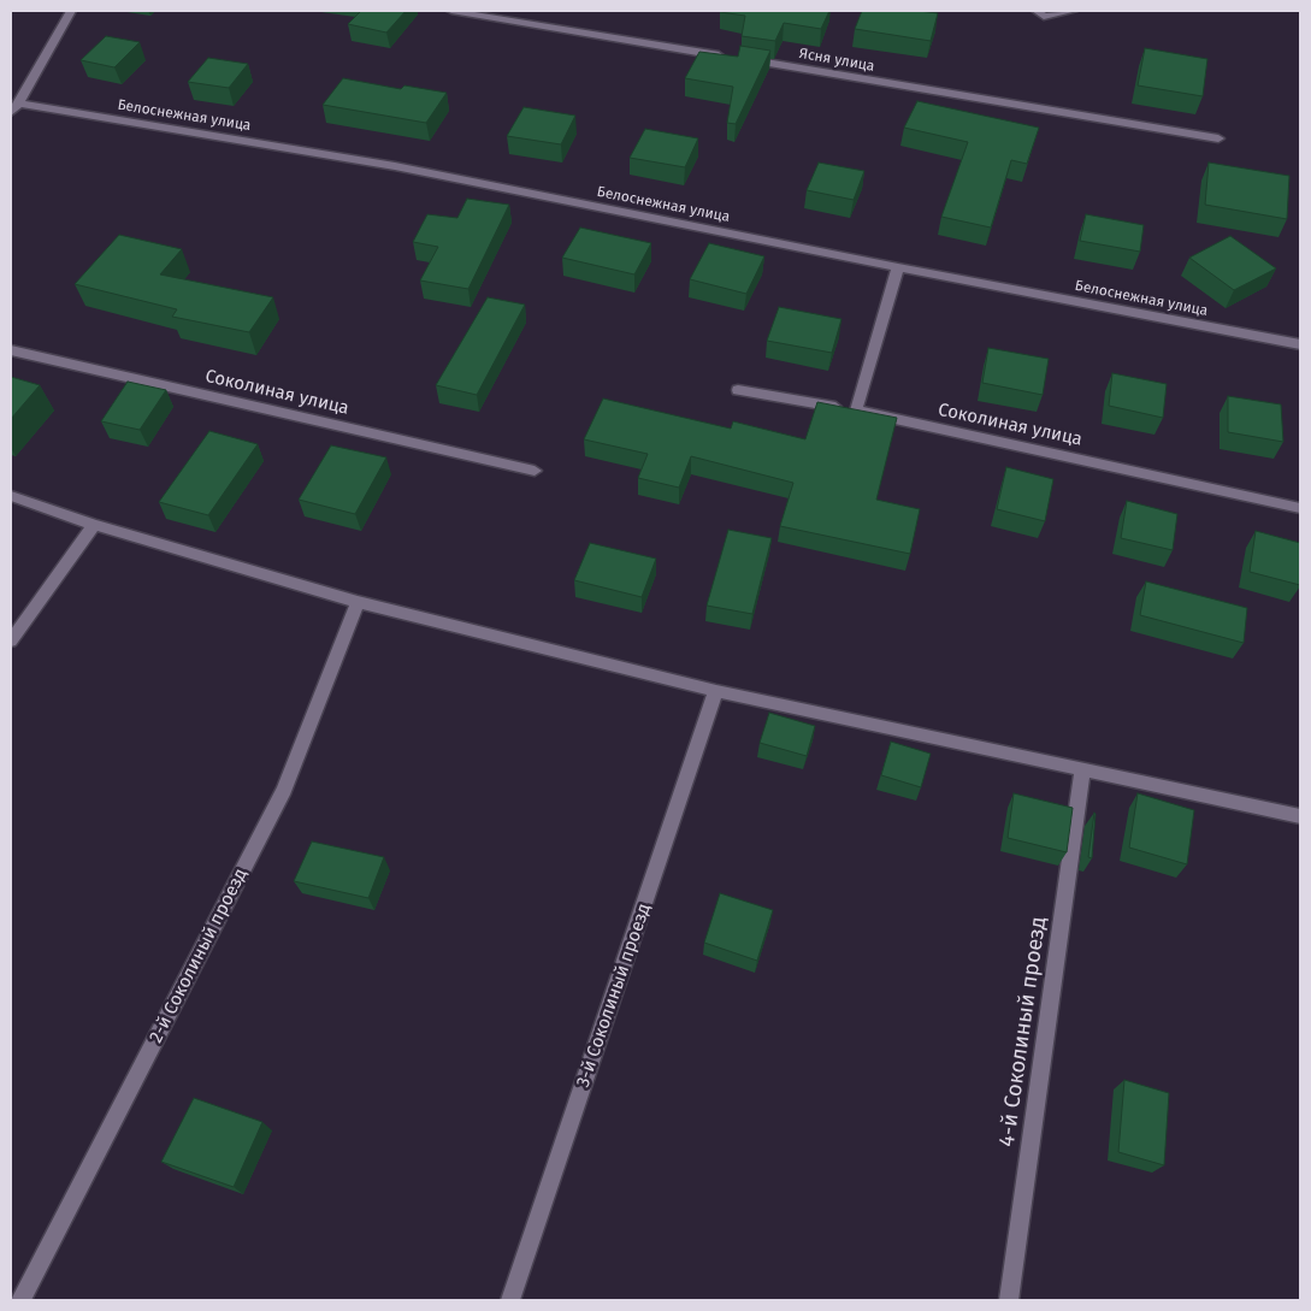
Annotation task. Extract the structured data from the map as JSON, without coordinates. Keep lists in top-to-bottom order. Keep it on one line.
{"streets":{"street":["Ясня улица","Белоснежная улица","Соколиная улица","2-й Соколиный проезд","3-й Соколиный проезд","4-й Соколиный проезд"]}}
